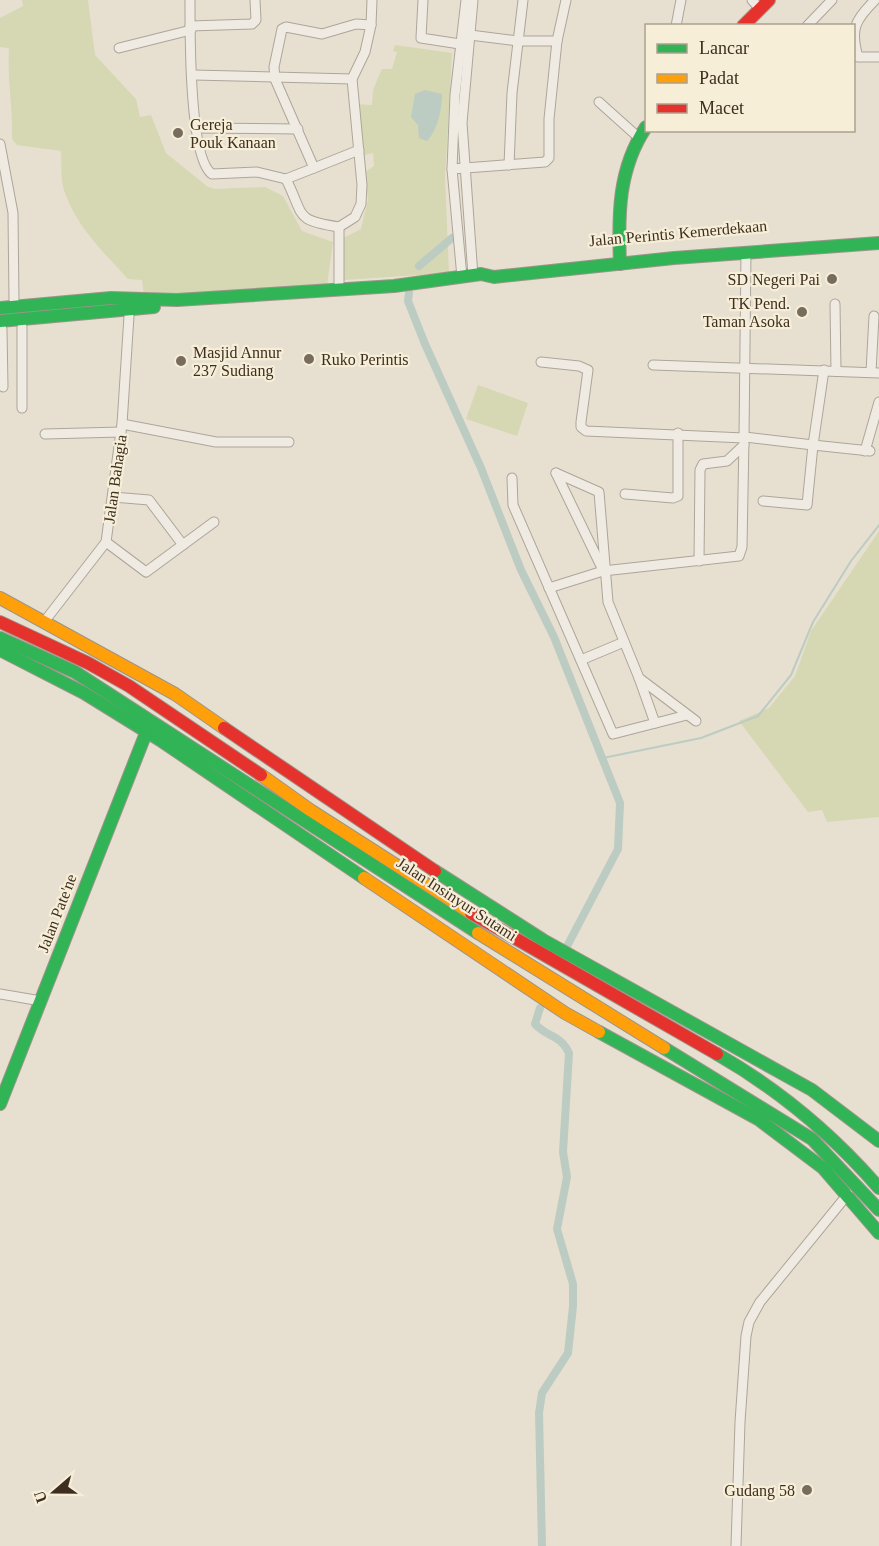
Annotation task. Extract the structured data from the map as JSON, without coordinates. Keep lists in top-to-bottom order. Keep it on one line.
{"streets":{"main road":["Jalan Perintis Kemerdekaan","Jalan Insinyur Sutami","Jalan Pate'ne"],"street":["Jalan Bahagia"]},"places":["Gereja Pouk Kanaan","SD Negeri Pai","TK Pend. Taman Asoka","Ruko Perintis","Masjid Annur 237 Sudiang","Gudang 58"],"legend":["Lancar","Padat","Macet"],"north":"left"}
